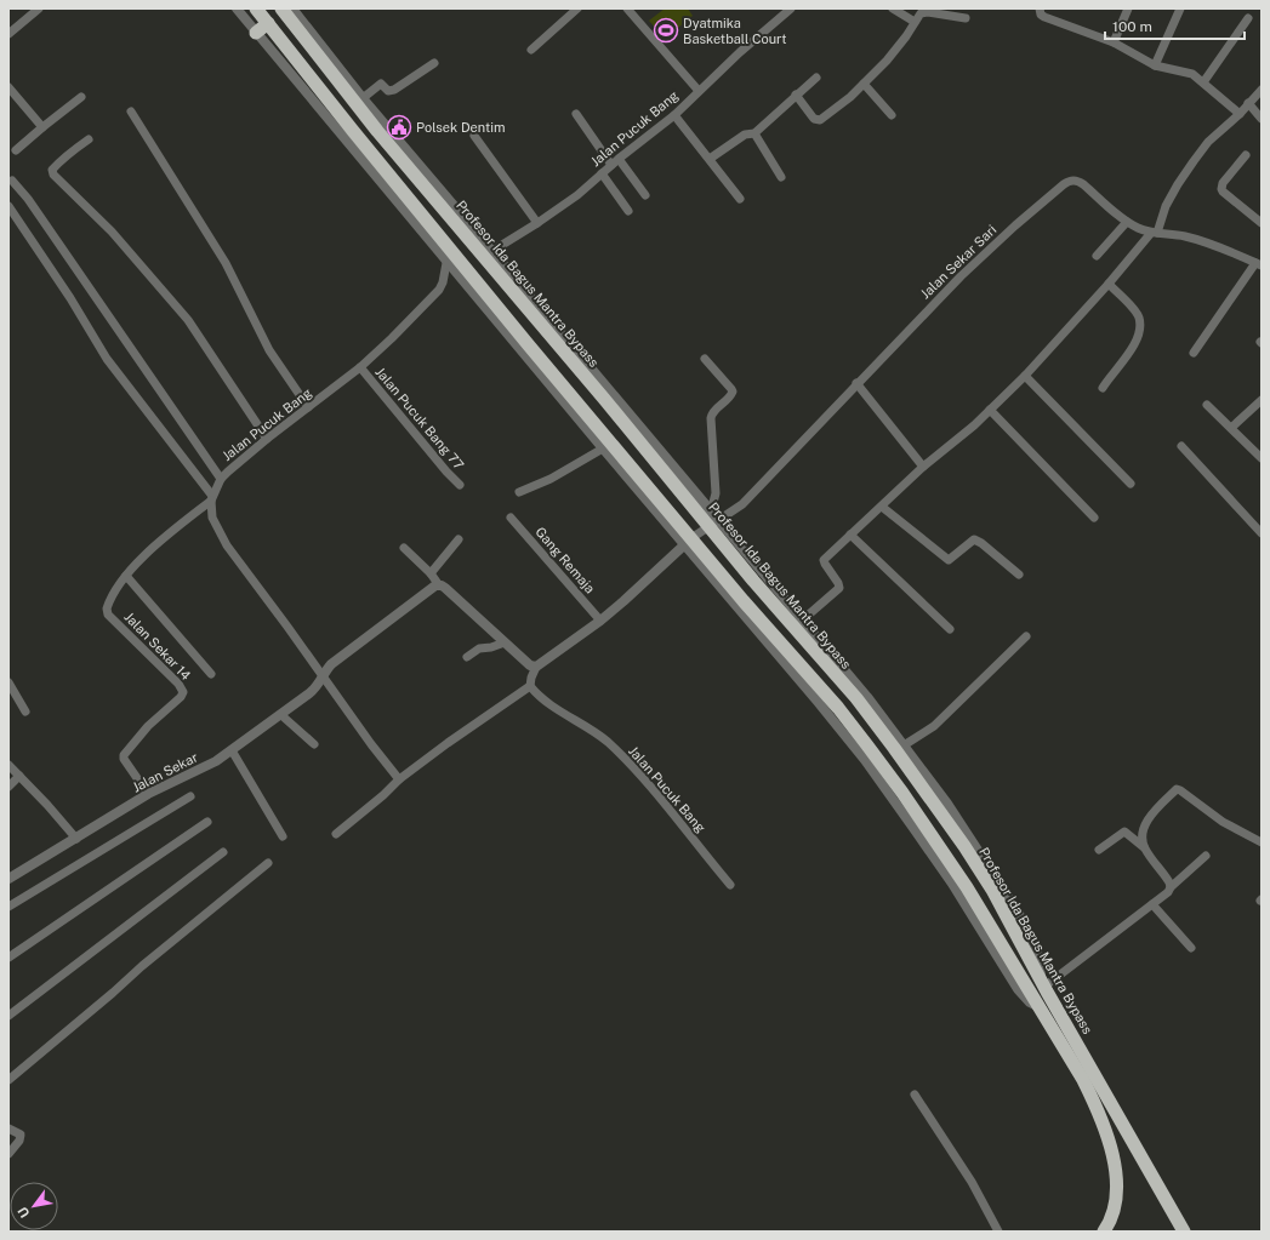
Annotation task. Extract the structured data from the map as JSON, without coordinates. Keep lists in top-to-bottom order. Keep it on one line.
{"streets":{"highway":["Profesor Ida Bagus Mantra Bypass"],"street":["Jalan Pucuk Bang","Jalan Sekar Sari","Jalan Pucuk Bang 77","Gang Remaja","Jalan Sekar 14","Jalan Sekar"]},"crossings":[["Jalan Pucuk Bang","Profesor Ida Bagus Mantra Bypass"],["Jalan Pucuk Bang","Jalan Pucuk Bang 77"],["Jalan Pucuk Bang","Jalan Sekar 14"],["Jalan Sekar Sari","Profesor Ida Bagus Mantra Bypass"],["Jalan Sekar 14","Jalan Sekar"]],"places":{"sports":["Dyatmika Basketball Court"],"public building":["Polsek Dentim"]},"scale_bar":"100 m","north":"bottom left"}
